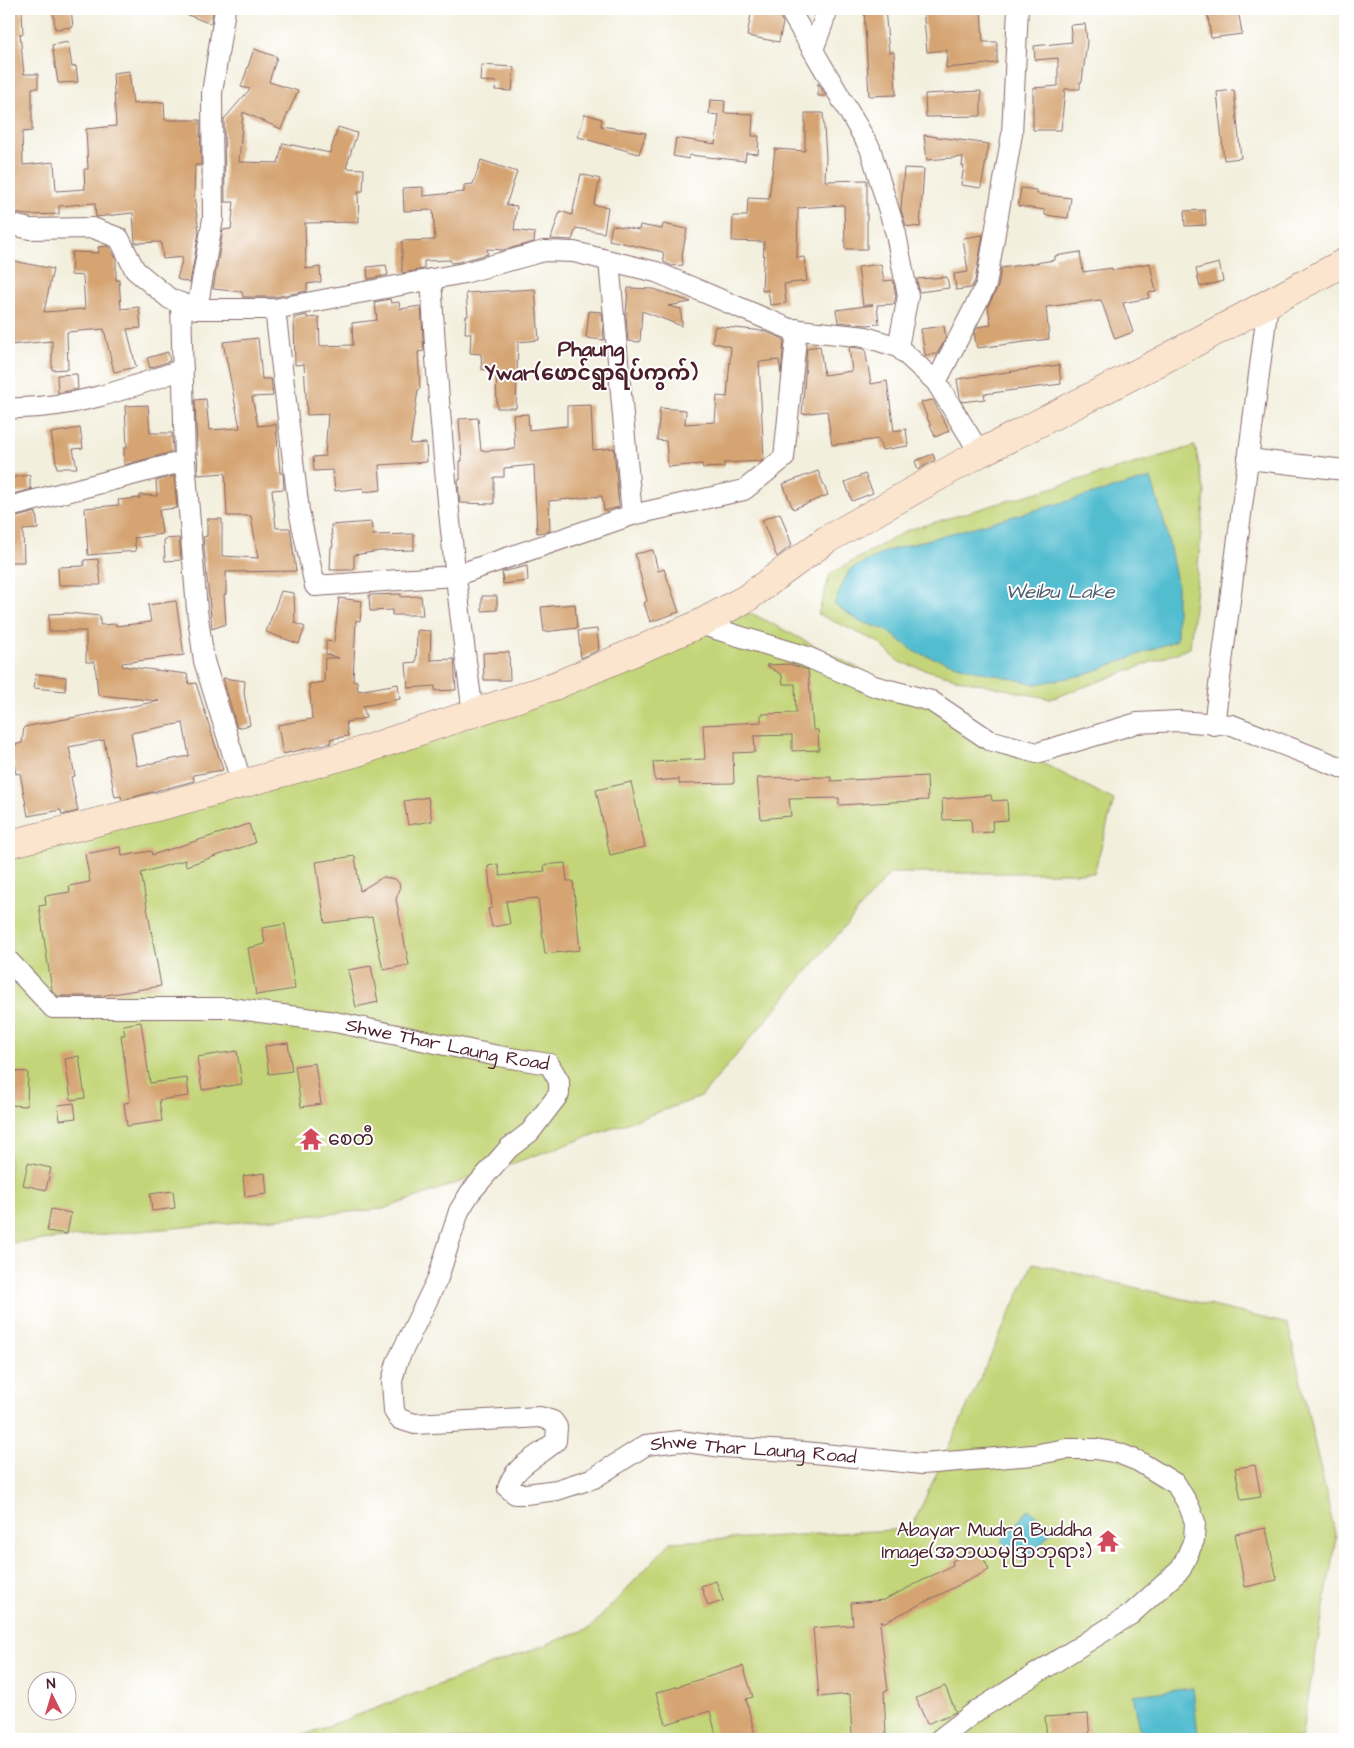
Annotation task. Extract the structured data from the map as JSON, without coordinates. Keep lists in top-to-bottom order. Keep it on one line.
{"streets":{"street":["Shwe Thar Laung Road"]},"districts":["Phaung Ywar(ဖောင်ရွာရပ်ကွက်)"],"water":["Weibu Lake"],"places":{"temple":["စေတီ","Abayar Mudra Buddha Image(အဘယမုဒြာဘုရား)"]},"north":"top"}
